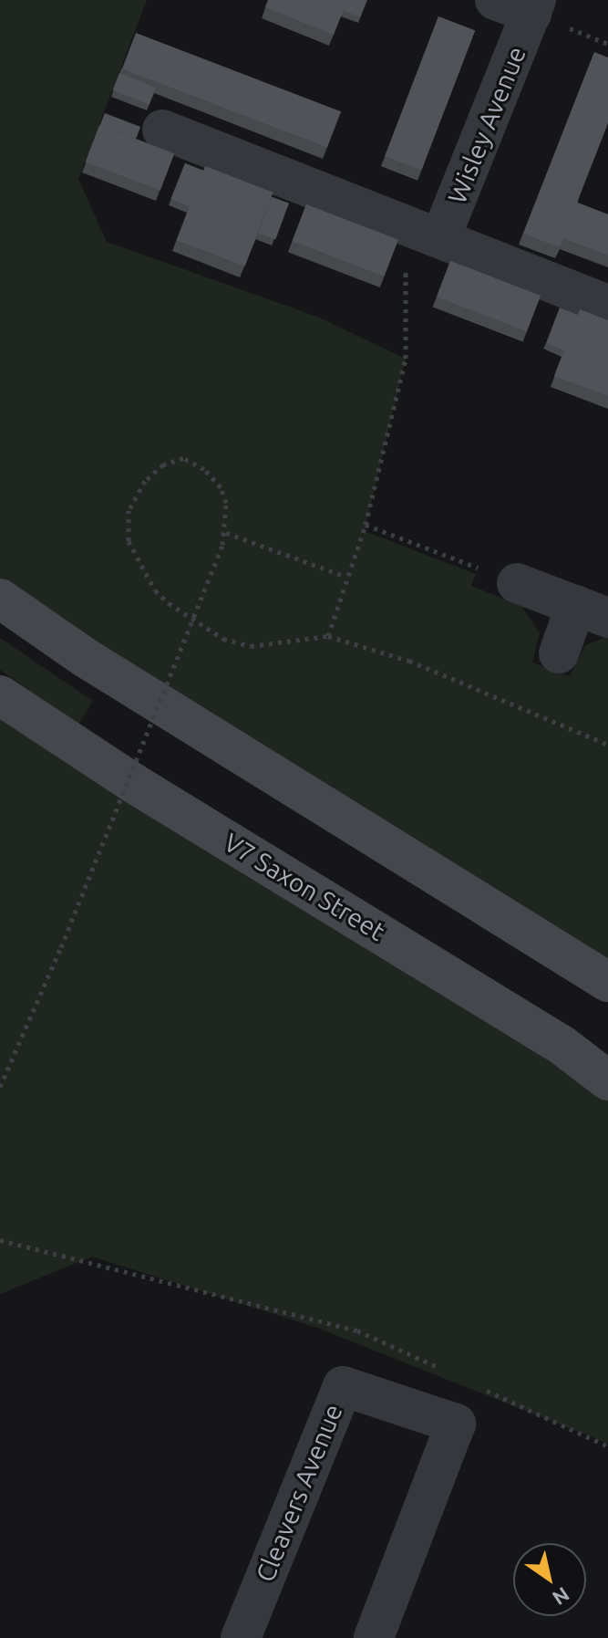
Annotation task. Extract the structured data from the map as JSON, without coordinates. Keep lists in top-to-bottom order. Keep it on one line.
{"streets":{"street":["Wisley Avenue","V7 Saxon Street","Cleavers Avenue"]},"north":"bottom right"}
